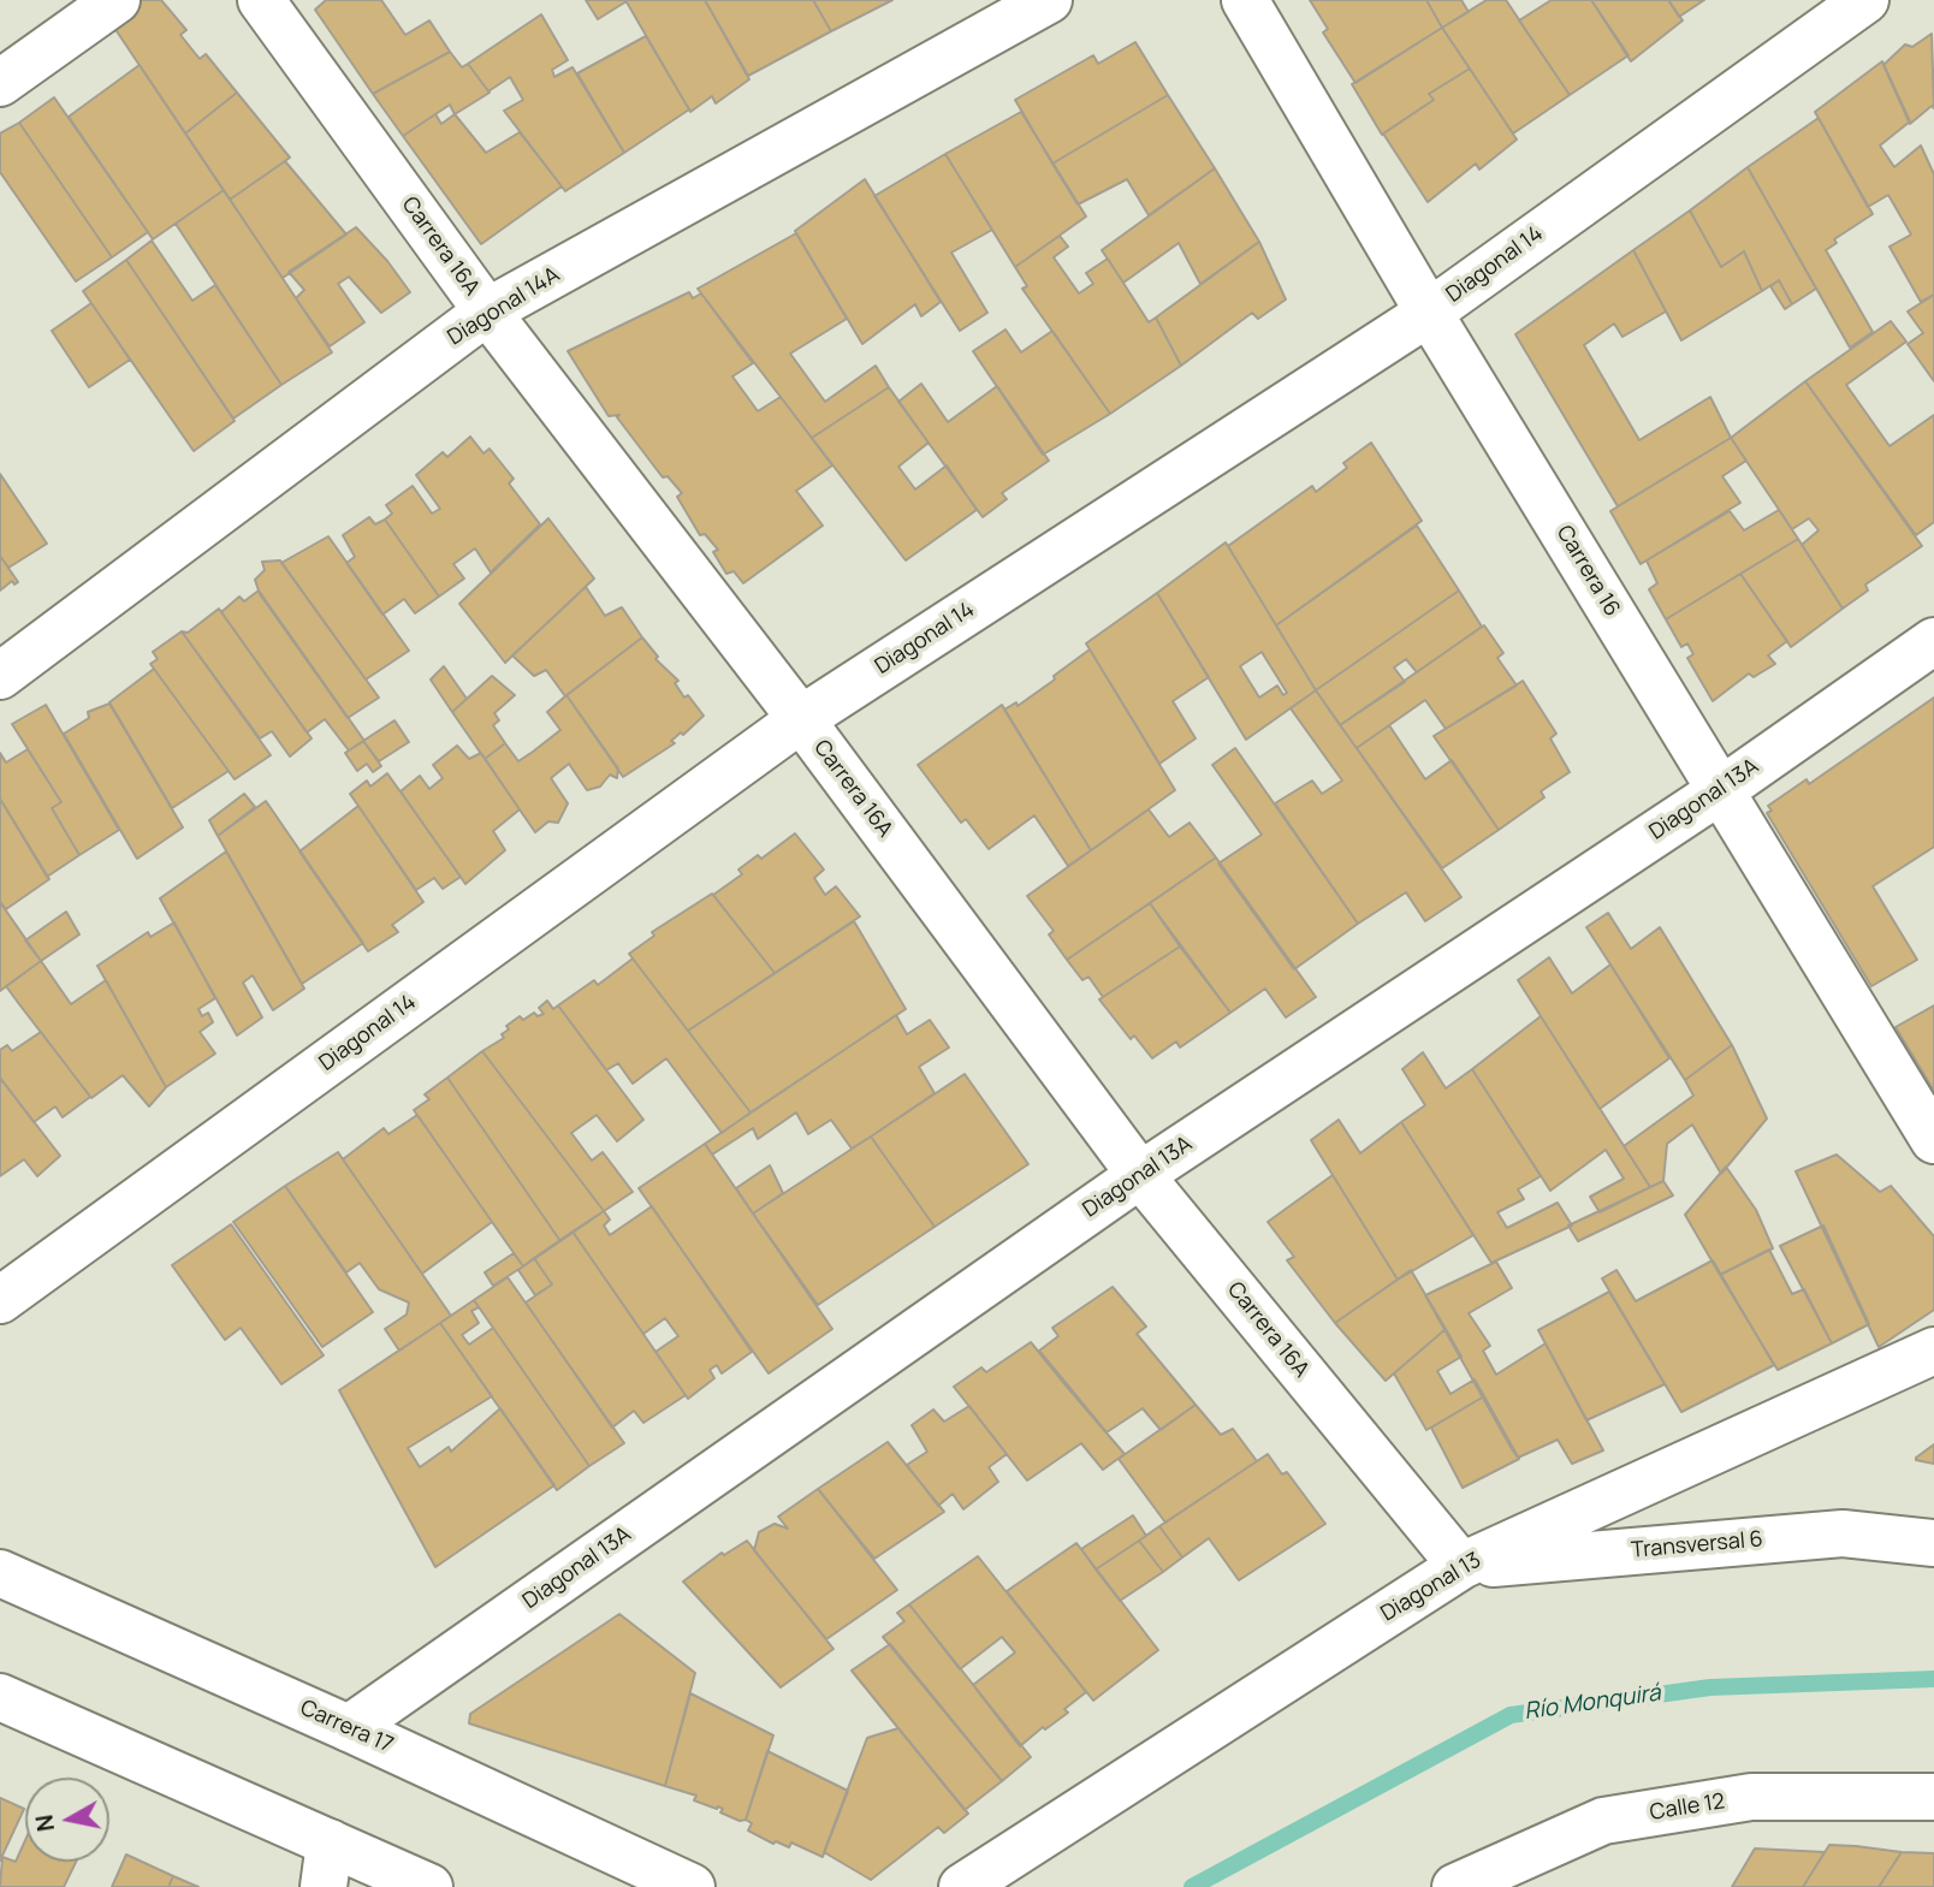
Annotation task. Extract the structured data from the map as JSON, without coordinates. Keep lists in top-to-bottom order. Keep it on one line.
{"streets":{"street":["Carrera 16A","Diagonal 14","Diagonal 14A","Carrera 16","Diagonal 13A","Transversal 6","Diagonal 13","Carrera 17","Calle 12"]},"crossings":[["Carrera 16A","Diagonal 14"],["Carrera 16A","Diagonal 14A"],["Carrera 16A","Diagonal 13A"],["Carrera 16A","Transversal 6"],["Carrera 16A","Diagonal 13"],["Diagonal 14","Carrera 16"],["Carrera 16","Diagonal 13A"],["Diagonal 13A","Carrera 17"],["Transversal 6","Diagonal 13"]],"water":["Río Monquirá"],"north":"left"}
